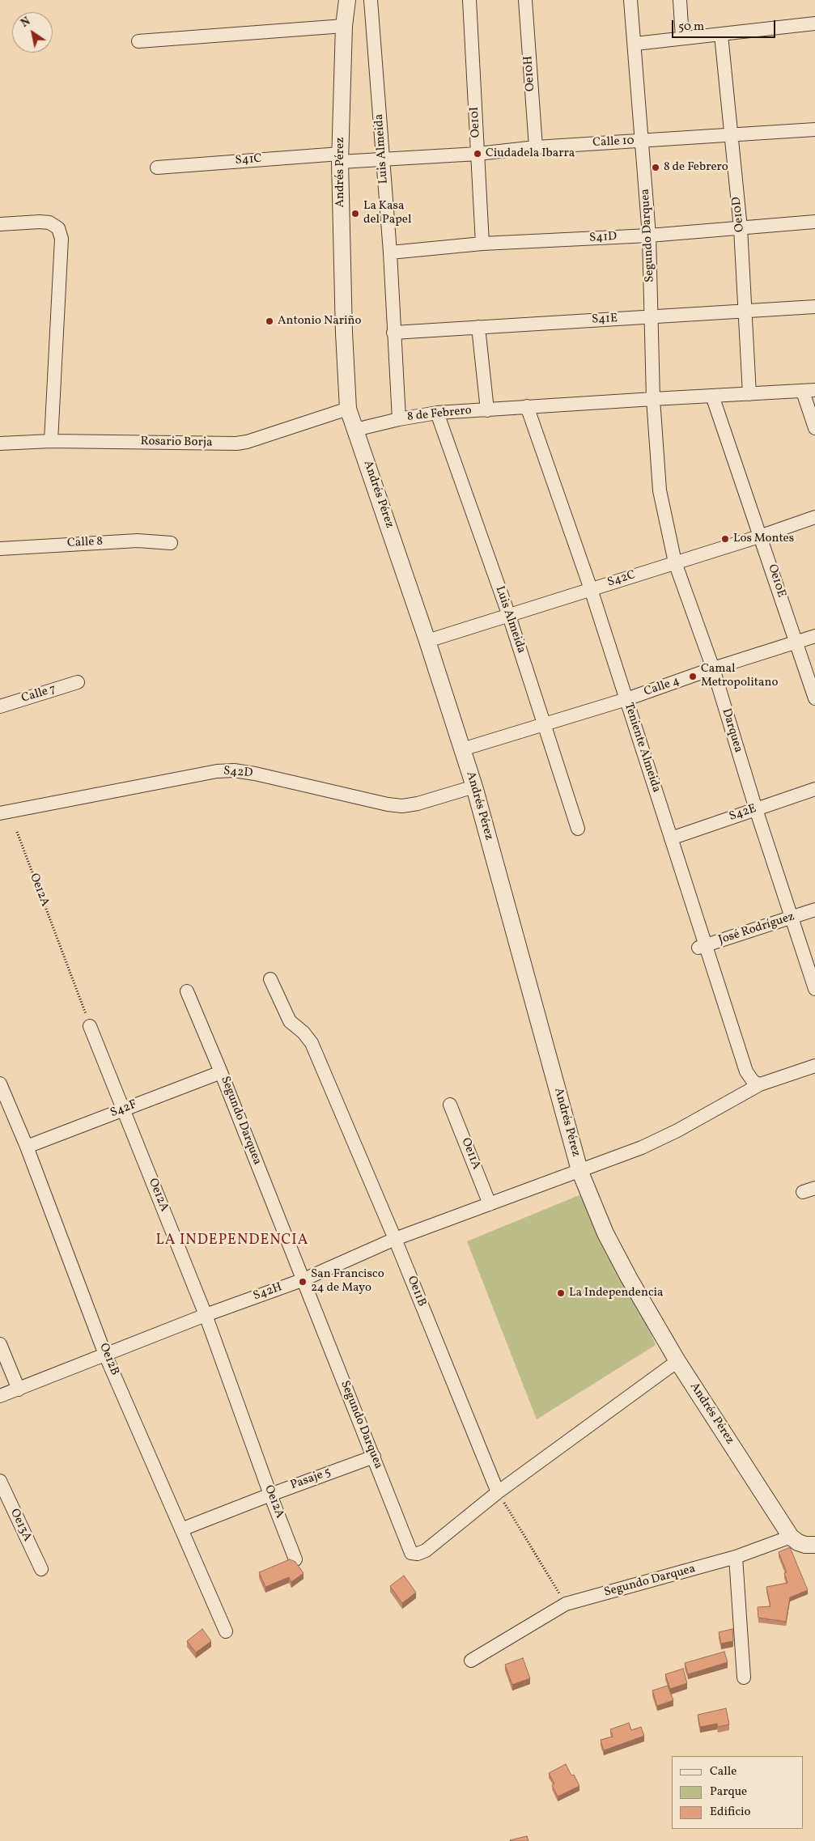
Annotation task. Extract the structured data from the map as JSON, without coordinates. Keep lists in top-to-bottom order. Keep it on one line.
{"streets":{"street":["Oe10H","Oe10I","Calle 10","Luis Almeida","S41C","Andrés Pérez","Oe10D","Segundo Darquea","S41D","S41E","8 de Febrero","Rosario Borja","Calle 8","S42C","Oe10E","Calle 4","Calle 7","Darquea","Teniente Almeida","S42D","S42E","Oe12A","José Rodríguez","S42F","Oe11A","Oe11B","S42H","Oe12B","Pasaje 5","Oe13A"]},"crossings":[["Oe10H","Calle 10"],["Oe10I","Calle 10"],["Oe10I","S41D"],["Calle 10","Luis Almeida"],["Calle 10","S41C"],["Calle 10","Andrés Pérez"],["Calle 10","Oe10D"],["Calle 10","Segundo Darquea"],["Luis Almeida","S41D"],["Luis Almeida","S41E"],["Luis Almeida","8 de Febrero"],["Luis Almeida","S42C"],["Luis Almeida","Calle 4"],["S41C","Andrés Pérez"],["Andrés Pérez","Segundo Darquea"],["Andrés Pérez","8 de Febrero"],["Andrés Pérez","Rosario Borja"],["Andrés Pérez","S42C"],["Andrés Pérez","Calle 4"],["Andrés Pérez","S42D"],["Andrés Pérez","S42H"],["Oe10D","S41D"],["Oe10D","S41E"],["Oe10D","8 de Febrero"],["Segundo Darquea","S41D"],["Segundo Darquea","S41E"],["Segundo Darquea","8 de Febrero"],["Segundo Darquea","Darquea"],["Segundo Darquea","S42F"],["Segundo Darquea","Oe11B"],["Segundo Darquea","S42H"],["Segundo Darquea","Pasaje 5"],["8 de Febrero","Oe10E"],["8 de Febrero","Darquea"],["8 de Febrero","Teniente Almeida"],["S42C","Oe10E"],["S42C","Darquea"],["S42C","Teniente Almeida"],["Oe10E","Calle 4"],["Calle 4","Darquea"],["Calle 4","Teniente Almeida"],["Darquea","S42E"],["Darquea","José Rodríguez"],["Teniente Almeida","S42E"],["Teniente Almeida","José Rodríguez"],["Teniente Almeida","S42H"],["Oe12A","S42F"],["Oe12A","S42H"],["Oe12A","Pasaje 5"],["S42F","Oe12B"],["Oe11A","S42H"],["Oe11B","S42H"],["S42H","Oe12B"],["Oe12B","Pasaje 5"]],"districts":["LA INDEPENDENCIA"],"places":["Ciudadela Ibarra","8 de Febrero","La Kasa del Papel","Antonio Nariño","Los Montes","Camal Metropolitano","San Francisco 24 de Mayo","La Independencia"],"legend":["Calle","Parque","Edificio"],"scale_bar":"50 m","north":"top left"}
